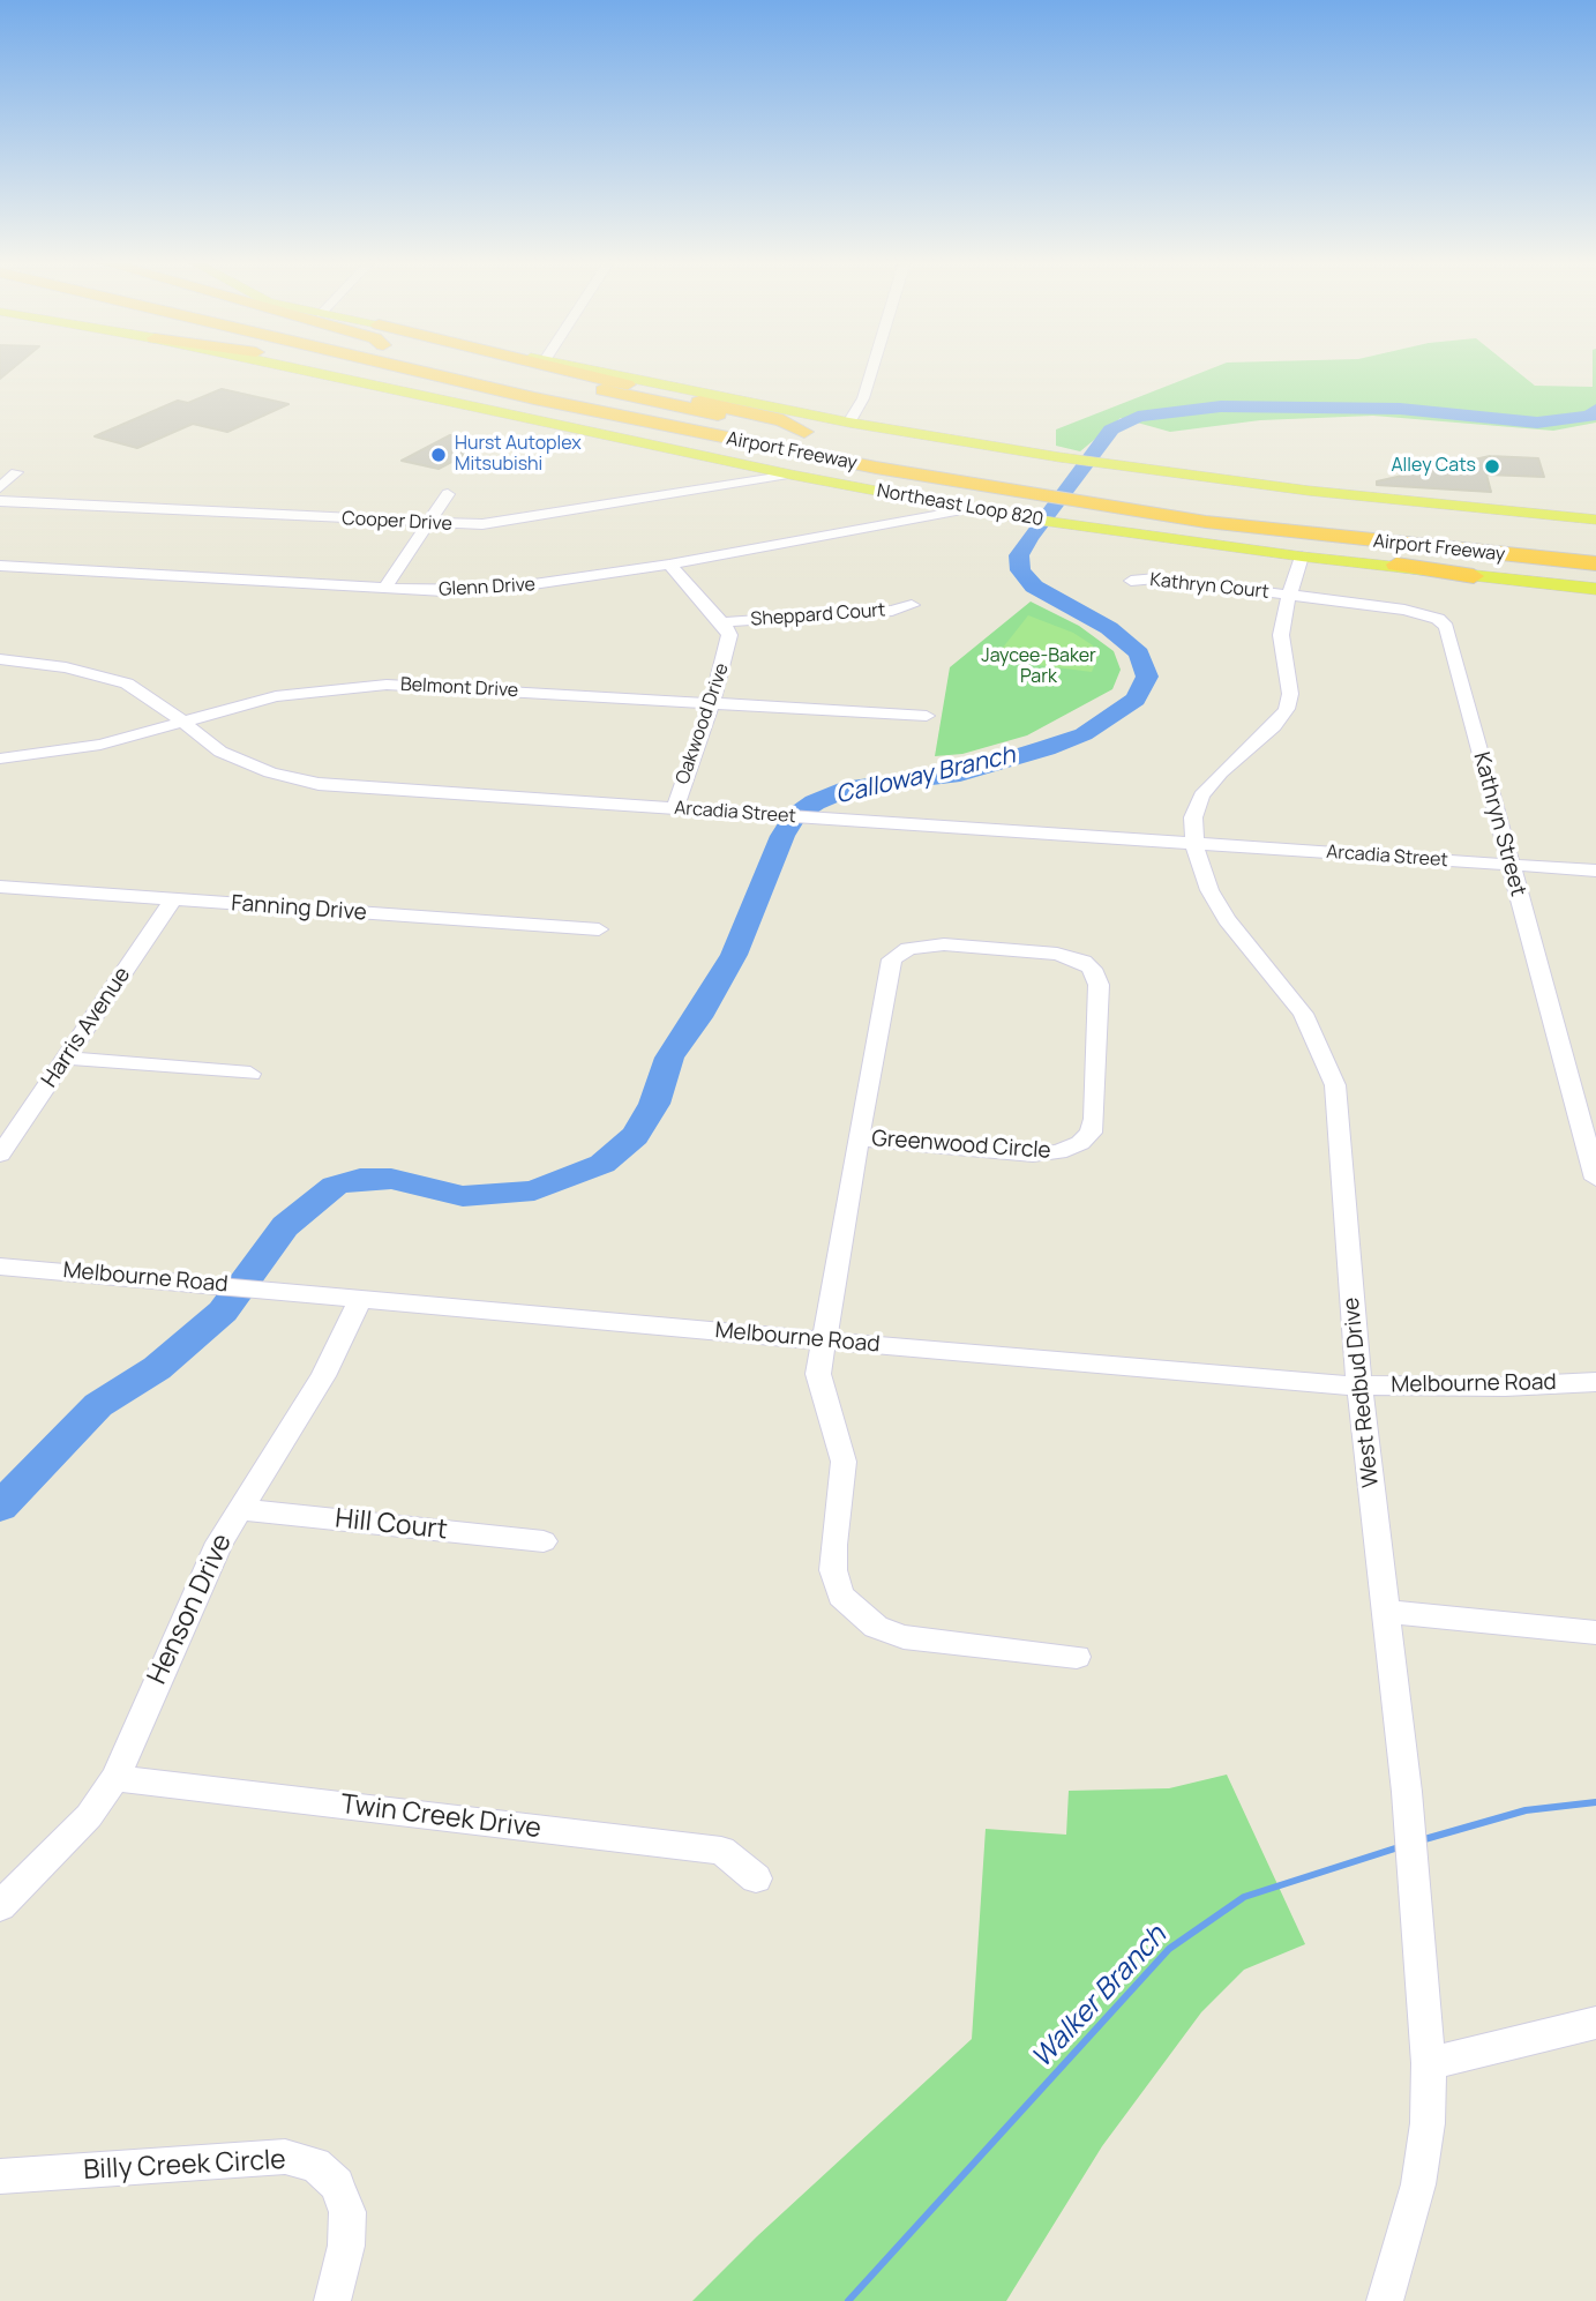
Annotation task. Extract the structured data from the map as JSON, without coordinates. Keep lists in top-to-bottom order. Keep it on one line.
{"streets":{"highway":["Airport Freeway"],"main road":["Northeast Loop 820"],"street":["Cooper Drive","Kathryn Court","Glenn Drive","Sheppard Court","Belmont Drive","Oakwood Drive","Arcadia Street","Kathryn Street","Fanning Drive","Harris Avenue","Greenwood Circle","Melbourne Road","West Redbud Drive","Hill Court","Henson Drive","Twin Creek Drive","Billy Creek Circle"]},"crossings":[["Airport Freeway","Northeast Loop 820"],["Northeast Loop 820","Cooper Drive"],["Northeast Loop 820","Glenn Drive"],["Kathryn Court","Kathryn Street"],["Kathryn Court","West Redbud Drive"],["Sheppard Court","Oakwood Drive"],["Belmont Drive","Oakwood Drive"],["Belmont Drive","Arcadia Street"],["Oakwood Drive","Arcadia Street"],["Arcadia Street","Kathryn Street"],["Arcadia Street","West Redbud Drive"],["Kathryn Street","West Redbud Drive"],["Fanning Drive","Harris Avenue"],["Melbourne Road","West Redbud Drive"],["Melbourne Road","Henson Drive"],["Hill Court","Henson Drive"],["Henson Drive","Twin Creek Drive"]],"water":["Calloway Branch","Walker Branch"],"parks":["Jaycee-Baker Park"],"places":["Hurst Autoplex Mitsubishi","Alley Cats"]}
